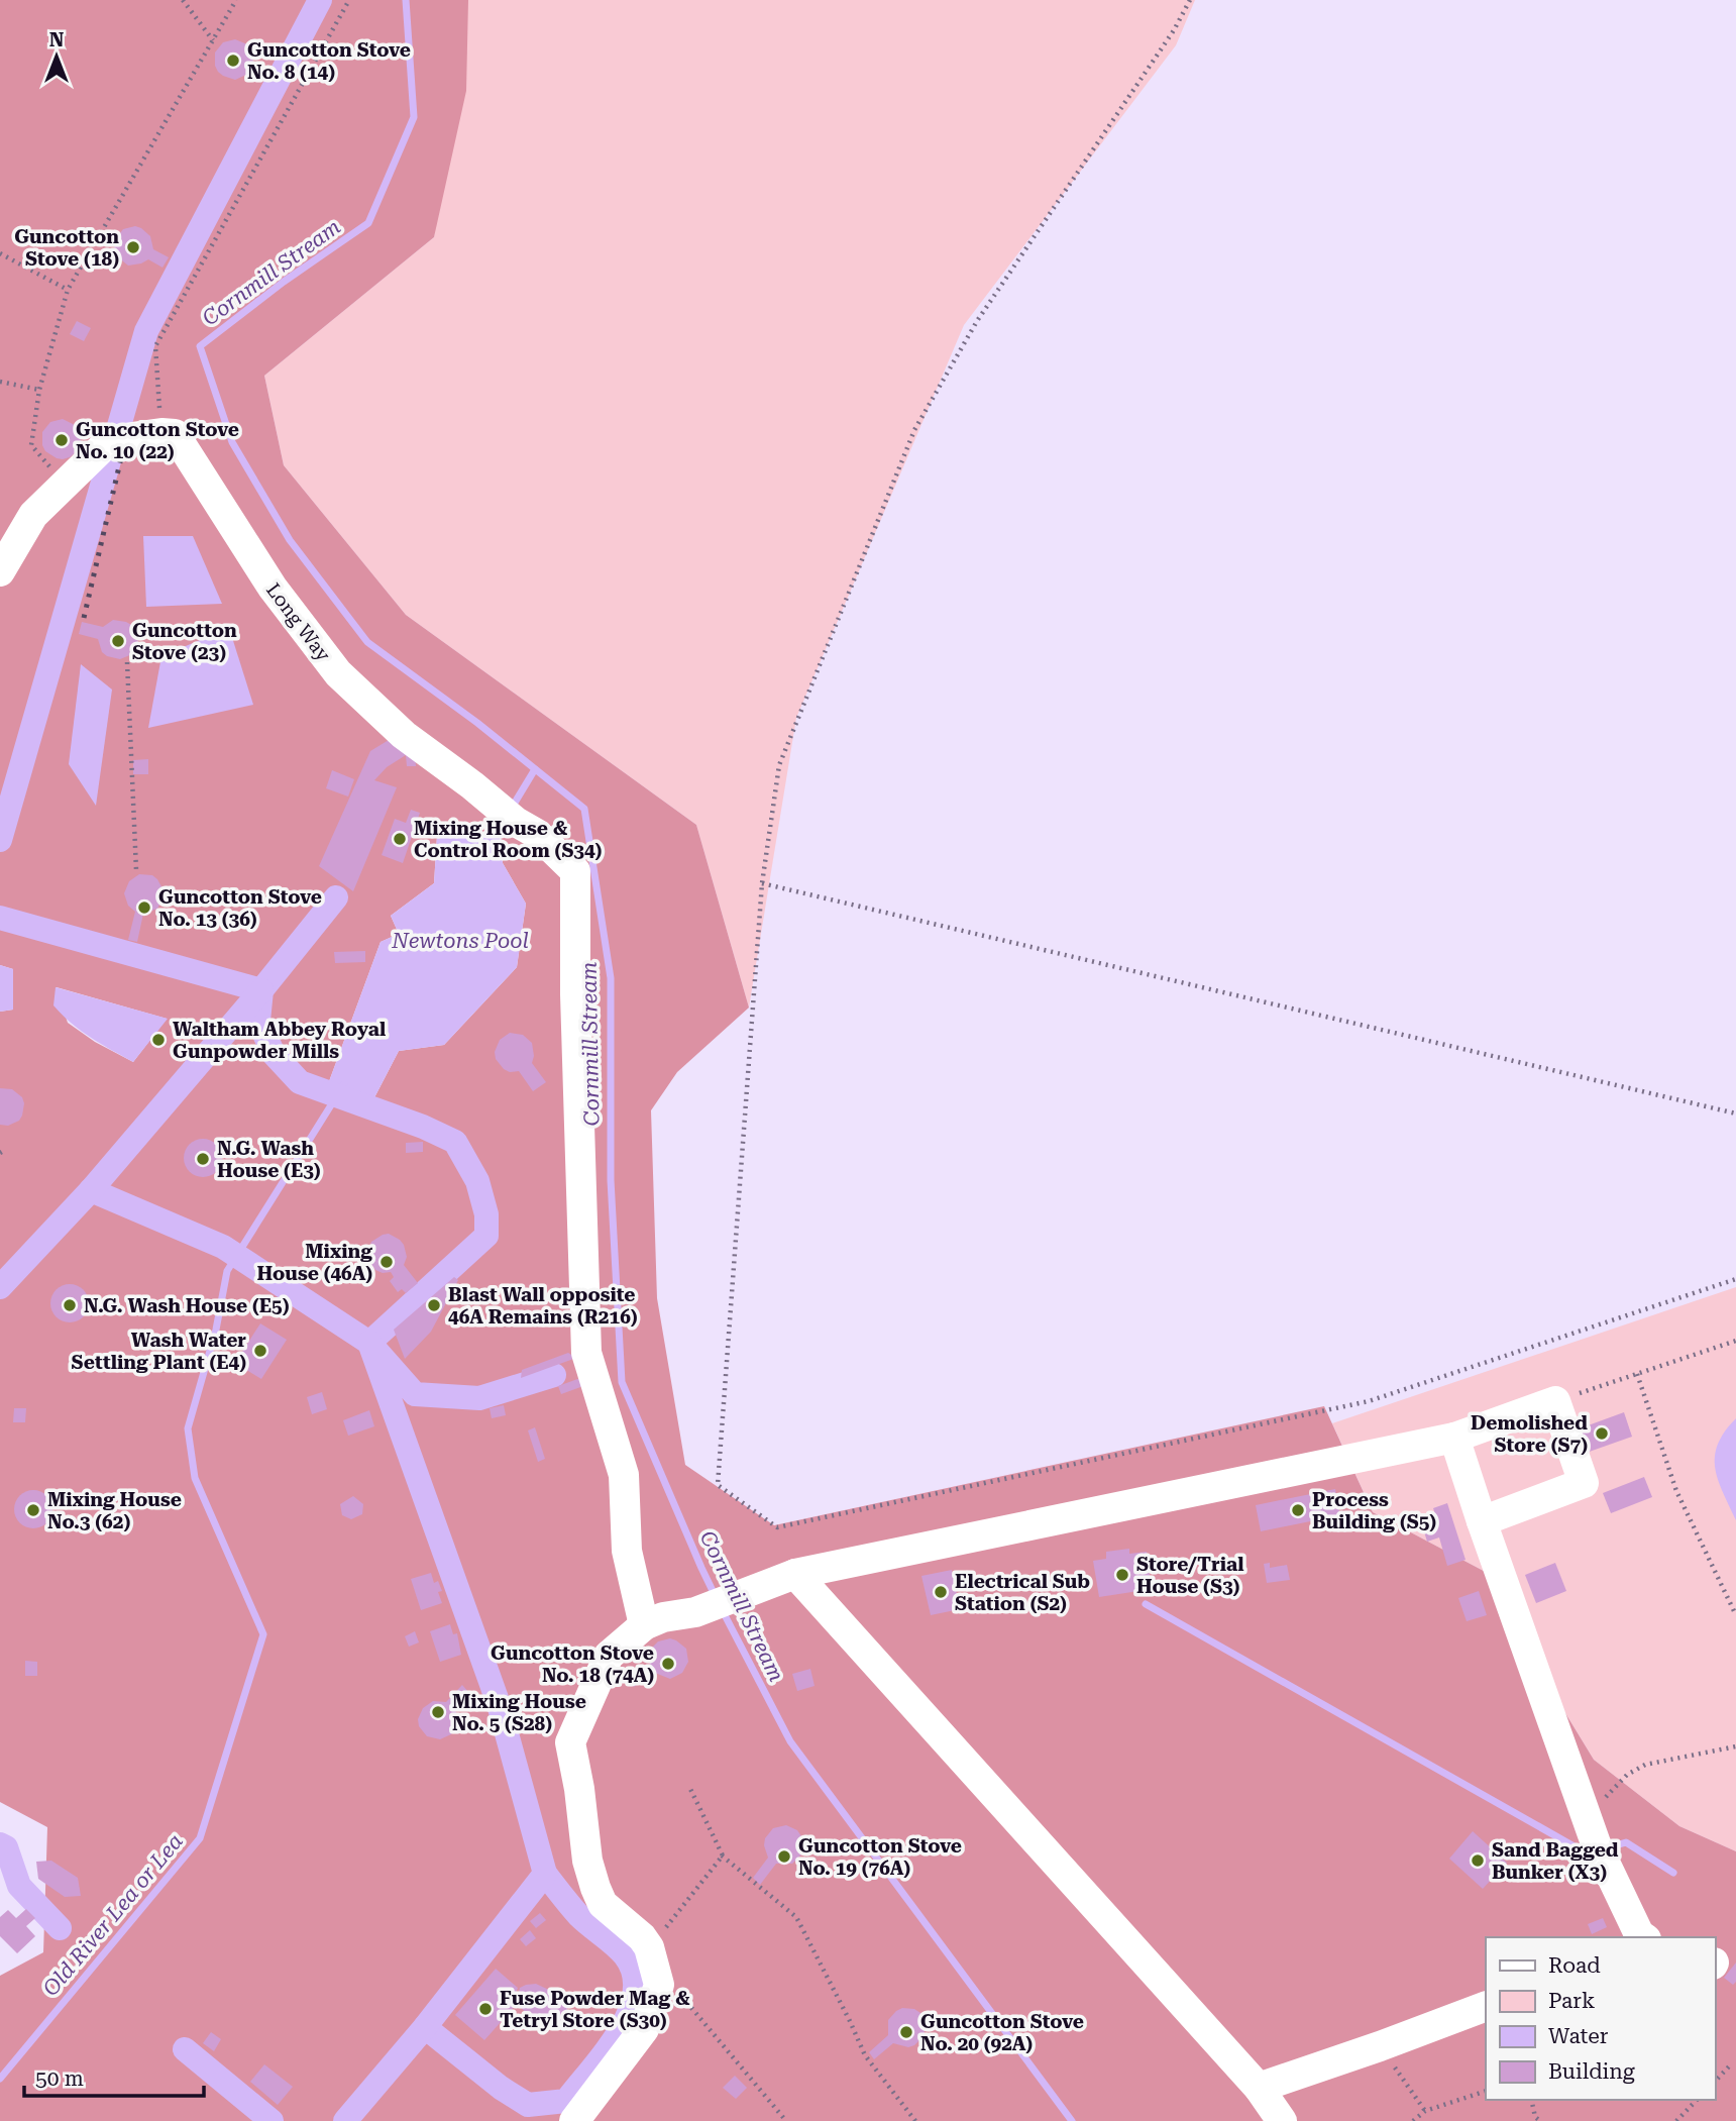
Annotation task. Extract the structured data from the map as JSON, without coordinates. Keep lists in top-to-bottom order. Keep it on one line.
{"streets":{"lane":["Long Way"]},"water":["Cornmill Stream","Newtons Pool","Old River Lea or Lea"],"places":["Guncotton Stove No. 8 (14)","Guncotton Stove (18)","Guncotton Stove No. 10 (22)","Guncotton Stove (23)","Mixing House & Control Room (S34)","Guncotton Stove No. 13 (36)","Waltham Abbey Royal Gunpowder Mills","N.G. Wash House (E3)","Mixing House (46A)","N.G. Wash House (E5)","Blast Wall opposite 46A Remains (R216)","Wash Water Settling Plant (E4)","Demolished Store (S7)","Mixing House No.3 (62)","Process Building (S5)","Store/Trial House (S3)","Electrical Sub Station (S2)","Guncotton Stove No. 18 (74A)","Mixing House No. 5 (S28)","Guncotton Stove No. 19 (76A)","Sand Bagged Bunker (X3)","Fuse Powder Mag & Tetryl Store (S30)","Guncotton Stove No. 20 (92A)"],"legend":["Road","Park","Water","Building"],"scale_bar":"50 m","north":"top"}
